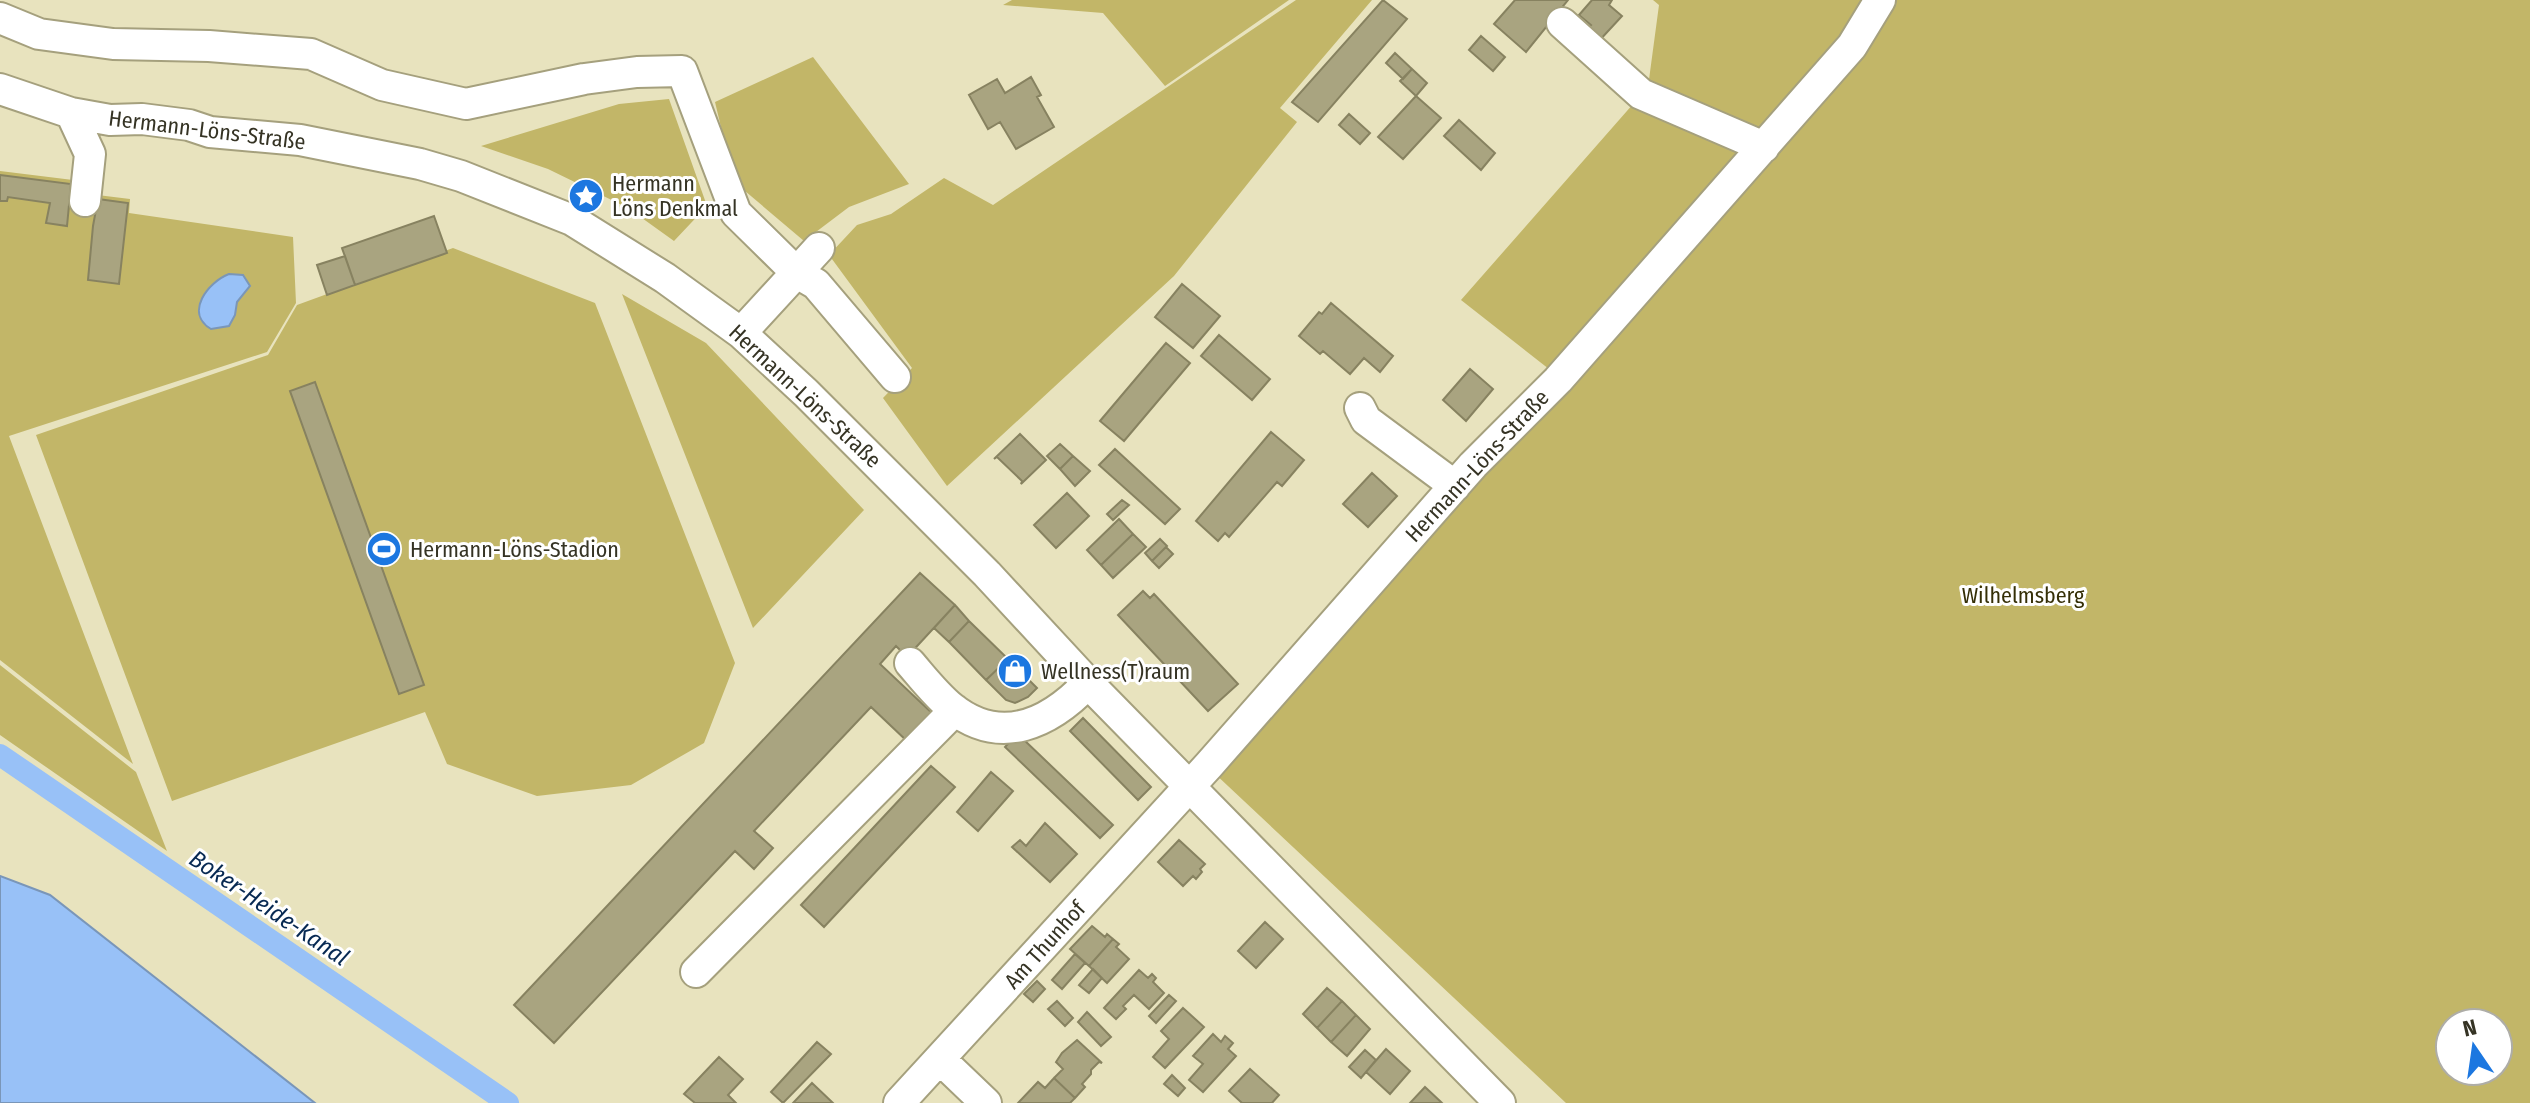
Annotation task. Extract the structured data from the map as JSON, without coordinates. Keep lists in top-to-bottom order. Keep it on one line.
{"streets":{"street":["Hermann-Löns-Straße","Am Thunhof"]},"crossings":[["Hermann-Löns-Straße","Am Thunhof"]],"water":["Boker-Heide-Kanal"],"parks":["Wilhelmsberg"],"places":{"place":["Hermann Löns Denkmal"],"sports":["Hermann-Löns-Stadion"],"shop":["Wellness(T)raum"]},"north":"top"}
